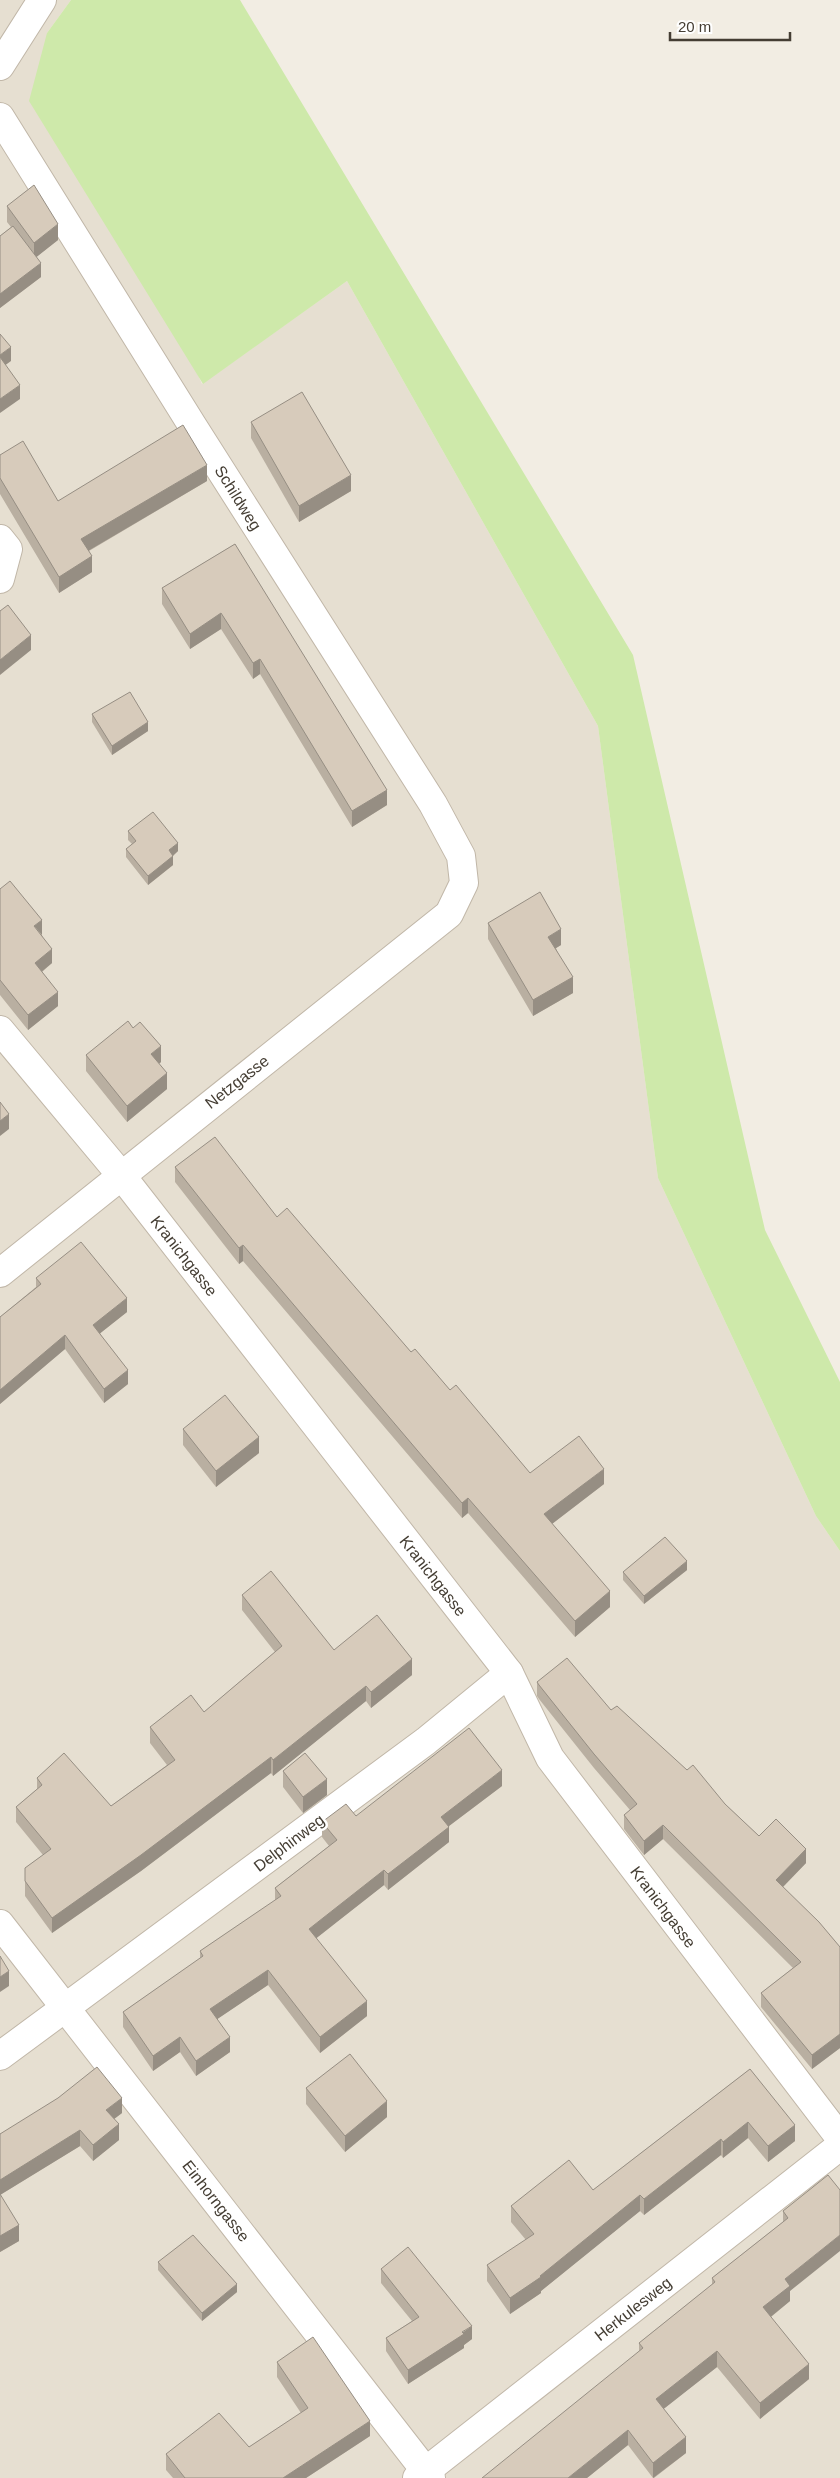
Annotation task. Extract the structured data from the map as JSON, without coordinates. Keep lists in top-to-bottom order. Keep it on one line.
{"streets":{"street":["Schildweg","Netzgasse","Kranichgasse","Delphinweg","Einhorngasse","Herkulesweg"]},"crossings":[["Schildweg","Netzgasse"],["Netzgasse","Kranichgasse"],["Kranichgasse","Delphinweg"],["Delphinweg","Einhorngasse"],["Einhorngasse","Herkulesweg"]],"scale_bar":"20 m"}
